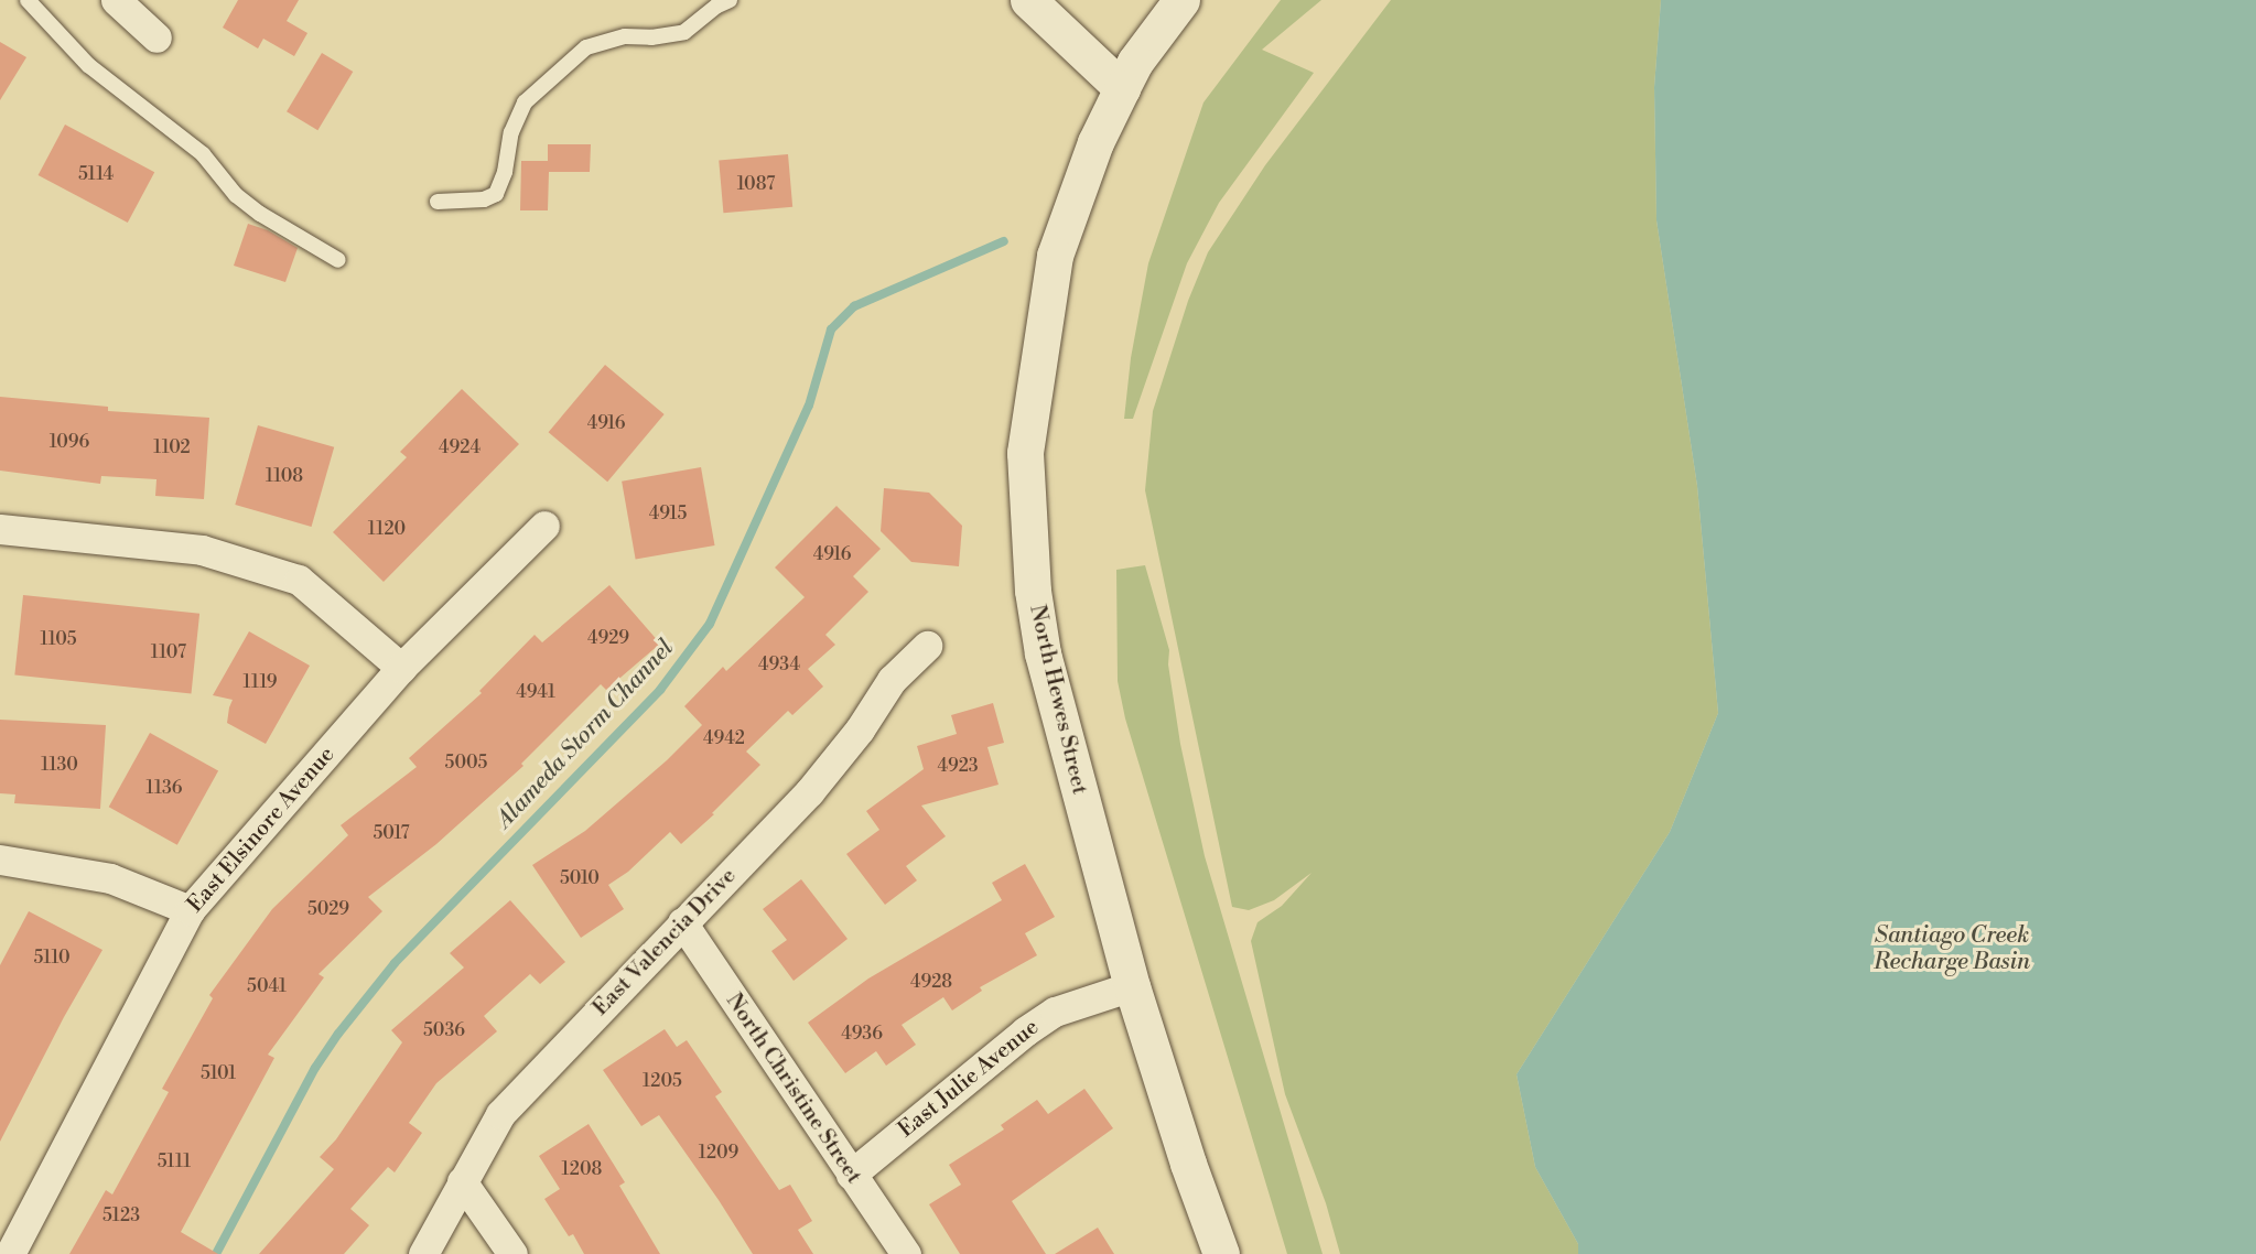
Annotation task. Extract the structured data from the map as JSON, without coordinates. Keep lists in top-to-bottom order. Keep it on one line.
{"streets":{"main road":["North Hewes Street"],"street":["East Elsinore Avenue","East Valencia Drive","East Julie Avenue","North Christine Street"]},"crossings":[["North Hewes Street","East Julie Avenue"],["East Valencia Drive","North Christine Street"],["East Julie Avenue","North Christine Street"]],"water":["Alameda Storm Channel","Santiago Creek Recharge Basin"],"house_numbers":["5114","1087","4916","1096","1102","4924","1108","4915","1120","4916","4929","1105","1107","4934","1119","4941","4942","5005","1130","4923","1136","5017","5010","5029","5110","4928","5041","5036","4936","5101","1205","1209","5111","1208","5123"]}
